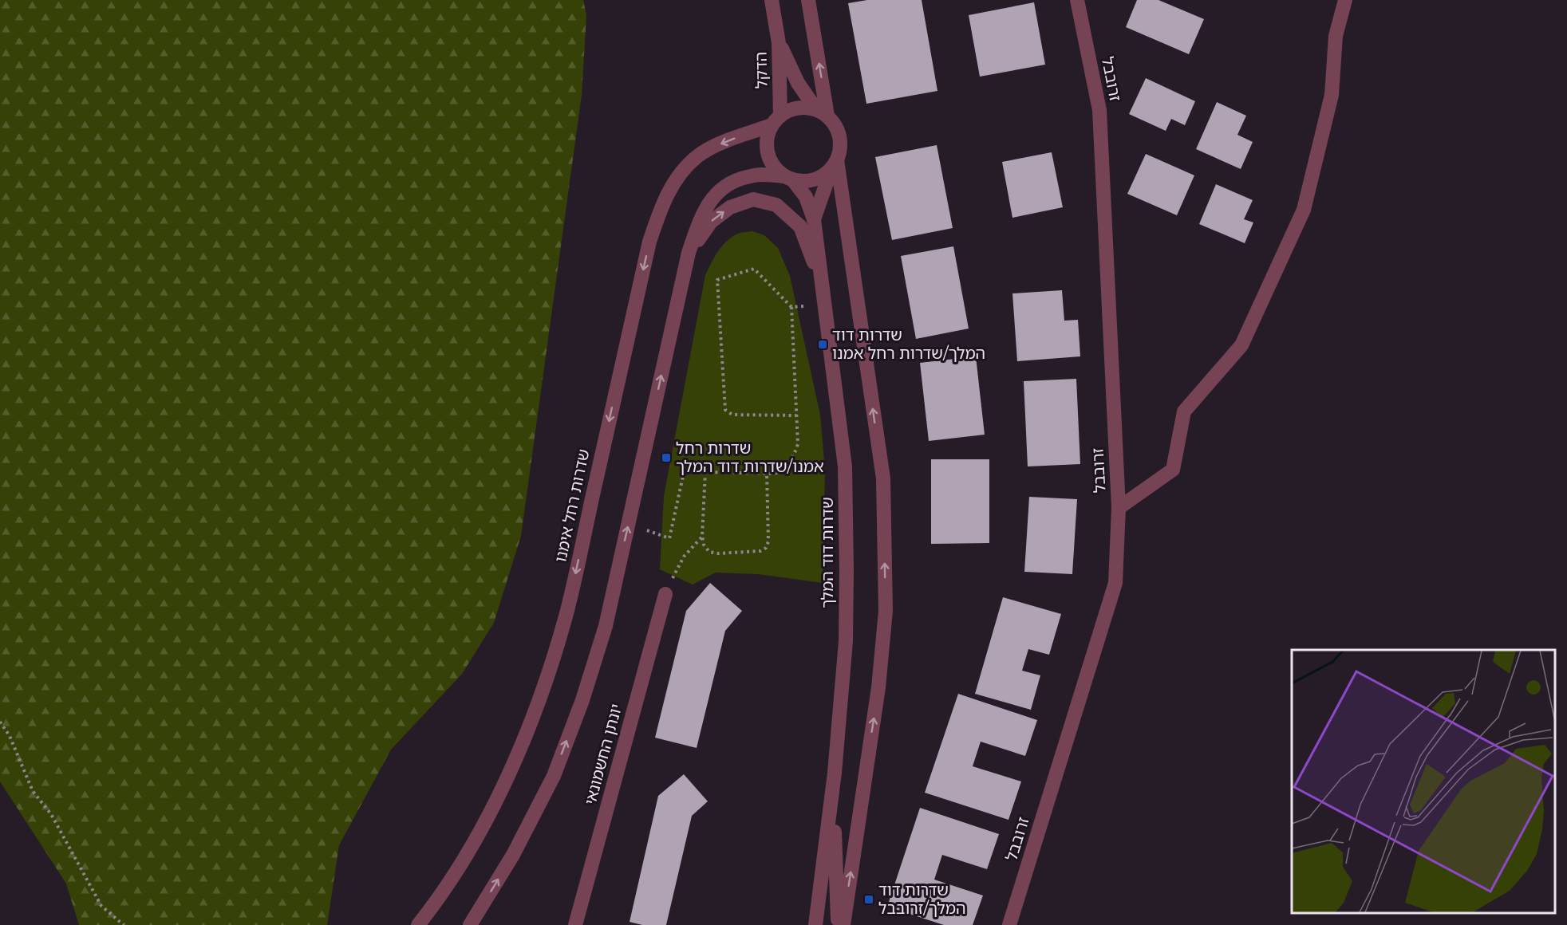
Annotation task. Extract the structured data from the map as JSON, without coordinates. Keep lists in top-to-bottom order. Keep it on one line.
{"streets":{"street":["הדקל","זרובבל","שדרות רחל אימנו","שדרות דוד המלך","יונתן החשמונאי"]},"crossings":[["הדקל","שדרות רחל אימנו"],["הדקל","שדרות דוד המלך"],["שדרות רחל אימנו","שדרות דוד המלך"]],"places":{"transit":["שדרות דוד המלך/שדרות רחל אמנו","שדרות רחל אמנו/שדרות דוד המלך","שדרות דוד המלך/זרובבל"]}}
